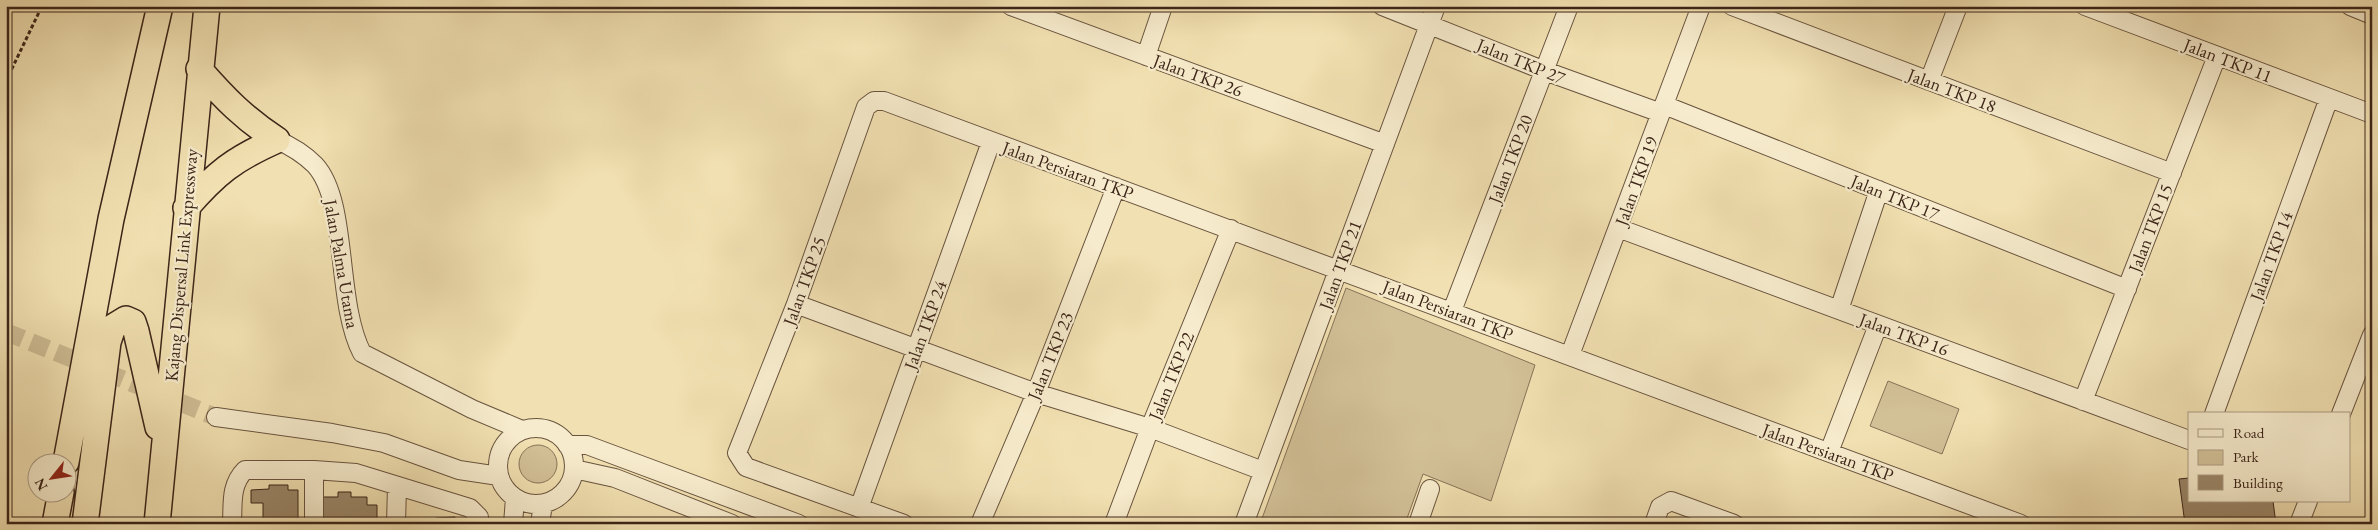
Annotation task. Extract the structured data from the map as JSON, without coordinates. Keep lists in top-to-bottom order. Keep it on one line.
{"streets":{"highway":["Kajang Dispersal Link Expressway"],"street":["Jalan TKP 11","Jalan TKP 27","Jalan TKP 26","Jalan TKP 18","Jalan TKP 20","Jalan Persiaran TKP","Jalan TKP 19","Jalan TKP 17","Jalan TKP 15","Jalan TKP 14","Jalan Palma Utama","Jalan TKP 21","Jalan TKP 25","Jalan TKP 24","Jalan TKP 16","Jalan TKP 23","Jalan TKP 22"]},"crossings":[["Jalan TKP 11","Jalan TKP 15"],["Jalan TKP 11","Jalan TKP 14"],["Jalan TKP 27","Jalan TKP 20"],["Jalan TKP 27","Jalan TKP 19"],["Jalan TKP 27","Jalan TKP 17"],["Jalan TKP 27","Jalan TKP 21"],["Jalan TKP 26","Jalan TKP 21"],["Jalan TKP 18","Jalan TKP 15"],["Jalan TKP 20","Jalan Persiaran TKP"],["Jalan Persiaran TKP","Jalan TKP 19"],["Jalan Persiaran TKP","Jalan TKP 21"],["Jalan Persiaran TKP","Jalan TKP 25"],["Jalan Persiaran TKP","Jalan TKP 24"],["Jalan Persiaran TKP","Jalan TKP 23"],["Jalan Persiaran TKP","Jalan TKP 22"],["Jalan TKP 19","Jalan TKP 17"],["Jalan TKP 19","Jalan TKP 16"],["Jalan TKP 17","Jalan TKP 15"],["Jalan TKP 15","Jalan TKP 16"],["Jalan TKP 25","Jalan TKP 24"]],"legend":["Road","Park","Building"],"north":"bottom left"}
